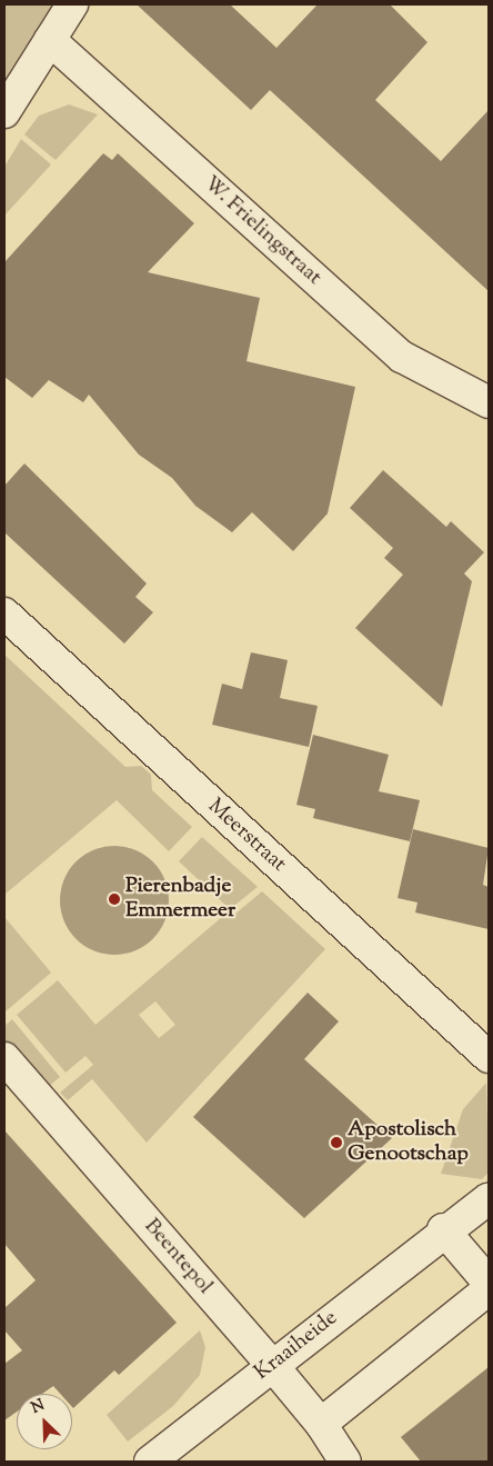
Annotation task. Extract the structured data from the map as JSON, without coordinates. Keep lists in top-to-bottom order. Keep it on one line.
{"streets":{"street":["W. Frielingstraat","Meerstraat","Beentepol","Kraaiheide"]},"crossings":[["Beentepol","Kraaiheide"]],"places":["Pierenbadje Emmermeer","Apostolisch Genootschap"],"north":"top left"}
